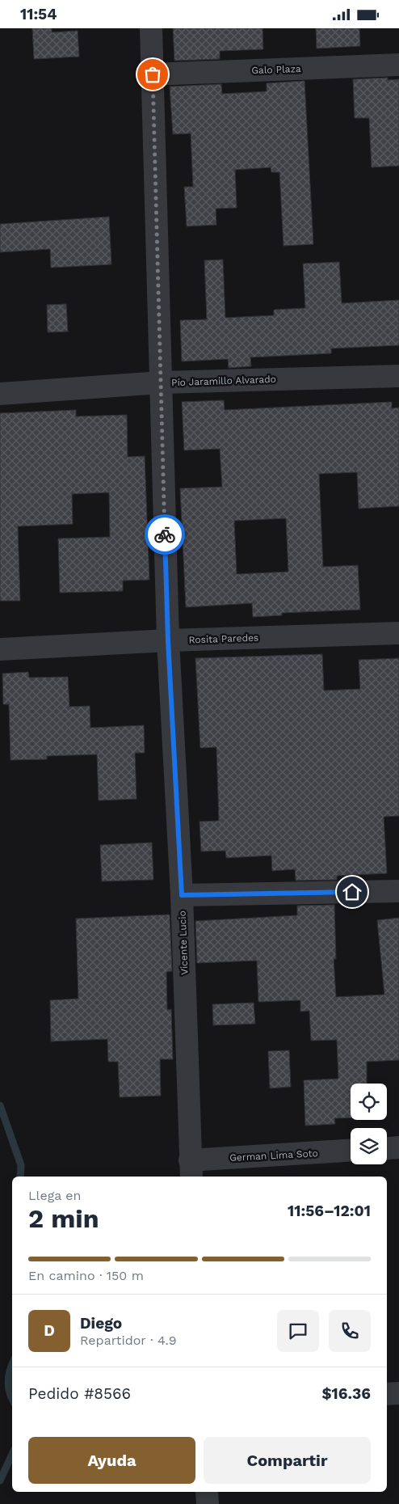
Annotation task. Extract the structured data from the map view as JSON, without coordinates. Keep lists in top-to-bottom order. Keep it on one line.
{"streets":{"street":["Galo Plaza","Pío Jaramillo Alvarado","Rosita Paredes","Vicente Lucio","German Lima Soto"]},"crossings":[["Galo Plaza","Vicente Lucio"],["Pío Jaramillo Alvarado","Vicente Lucio"],["Rosita Paredes","Vicente Lucio"],["Vicente Lucio","German Lima Soto"]],"page":{"status":"11:54","heading":["2 min","Llega en","11:56–12:01"],"panel":["Diego","Repartidor · 4.9","Pedido #8566","$16.36"],"bar":"En camino · 150 m","round":"D","buttons":["Ayuda","Compartir"]}}
